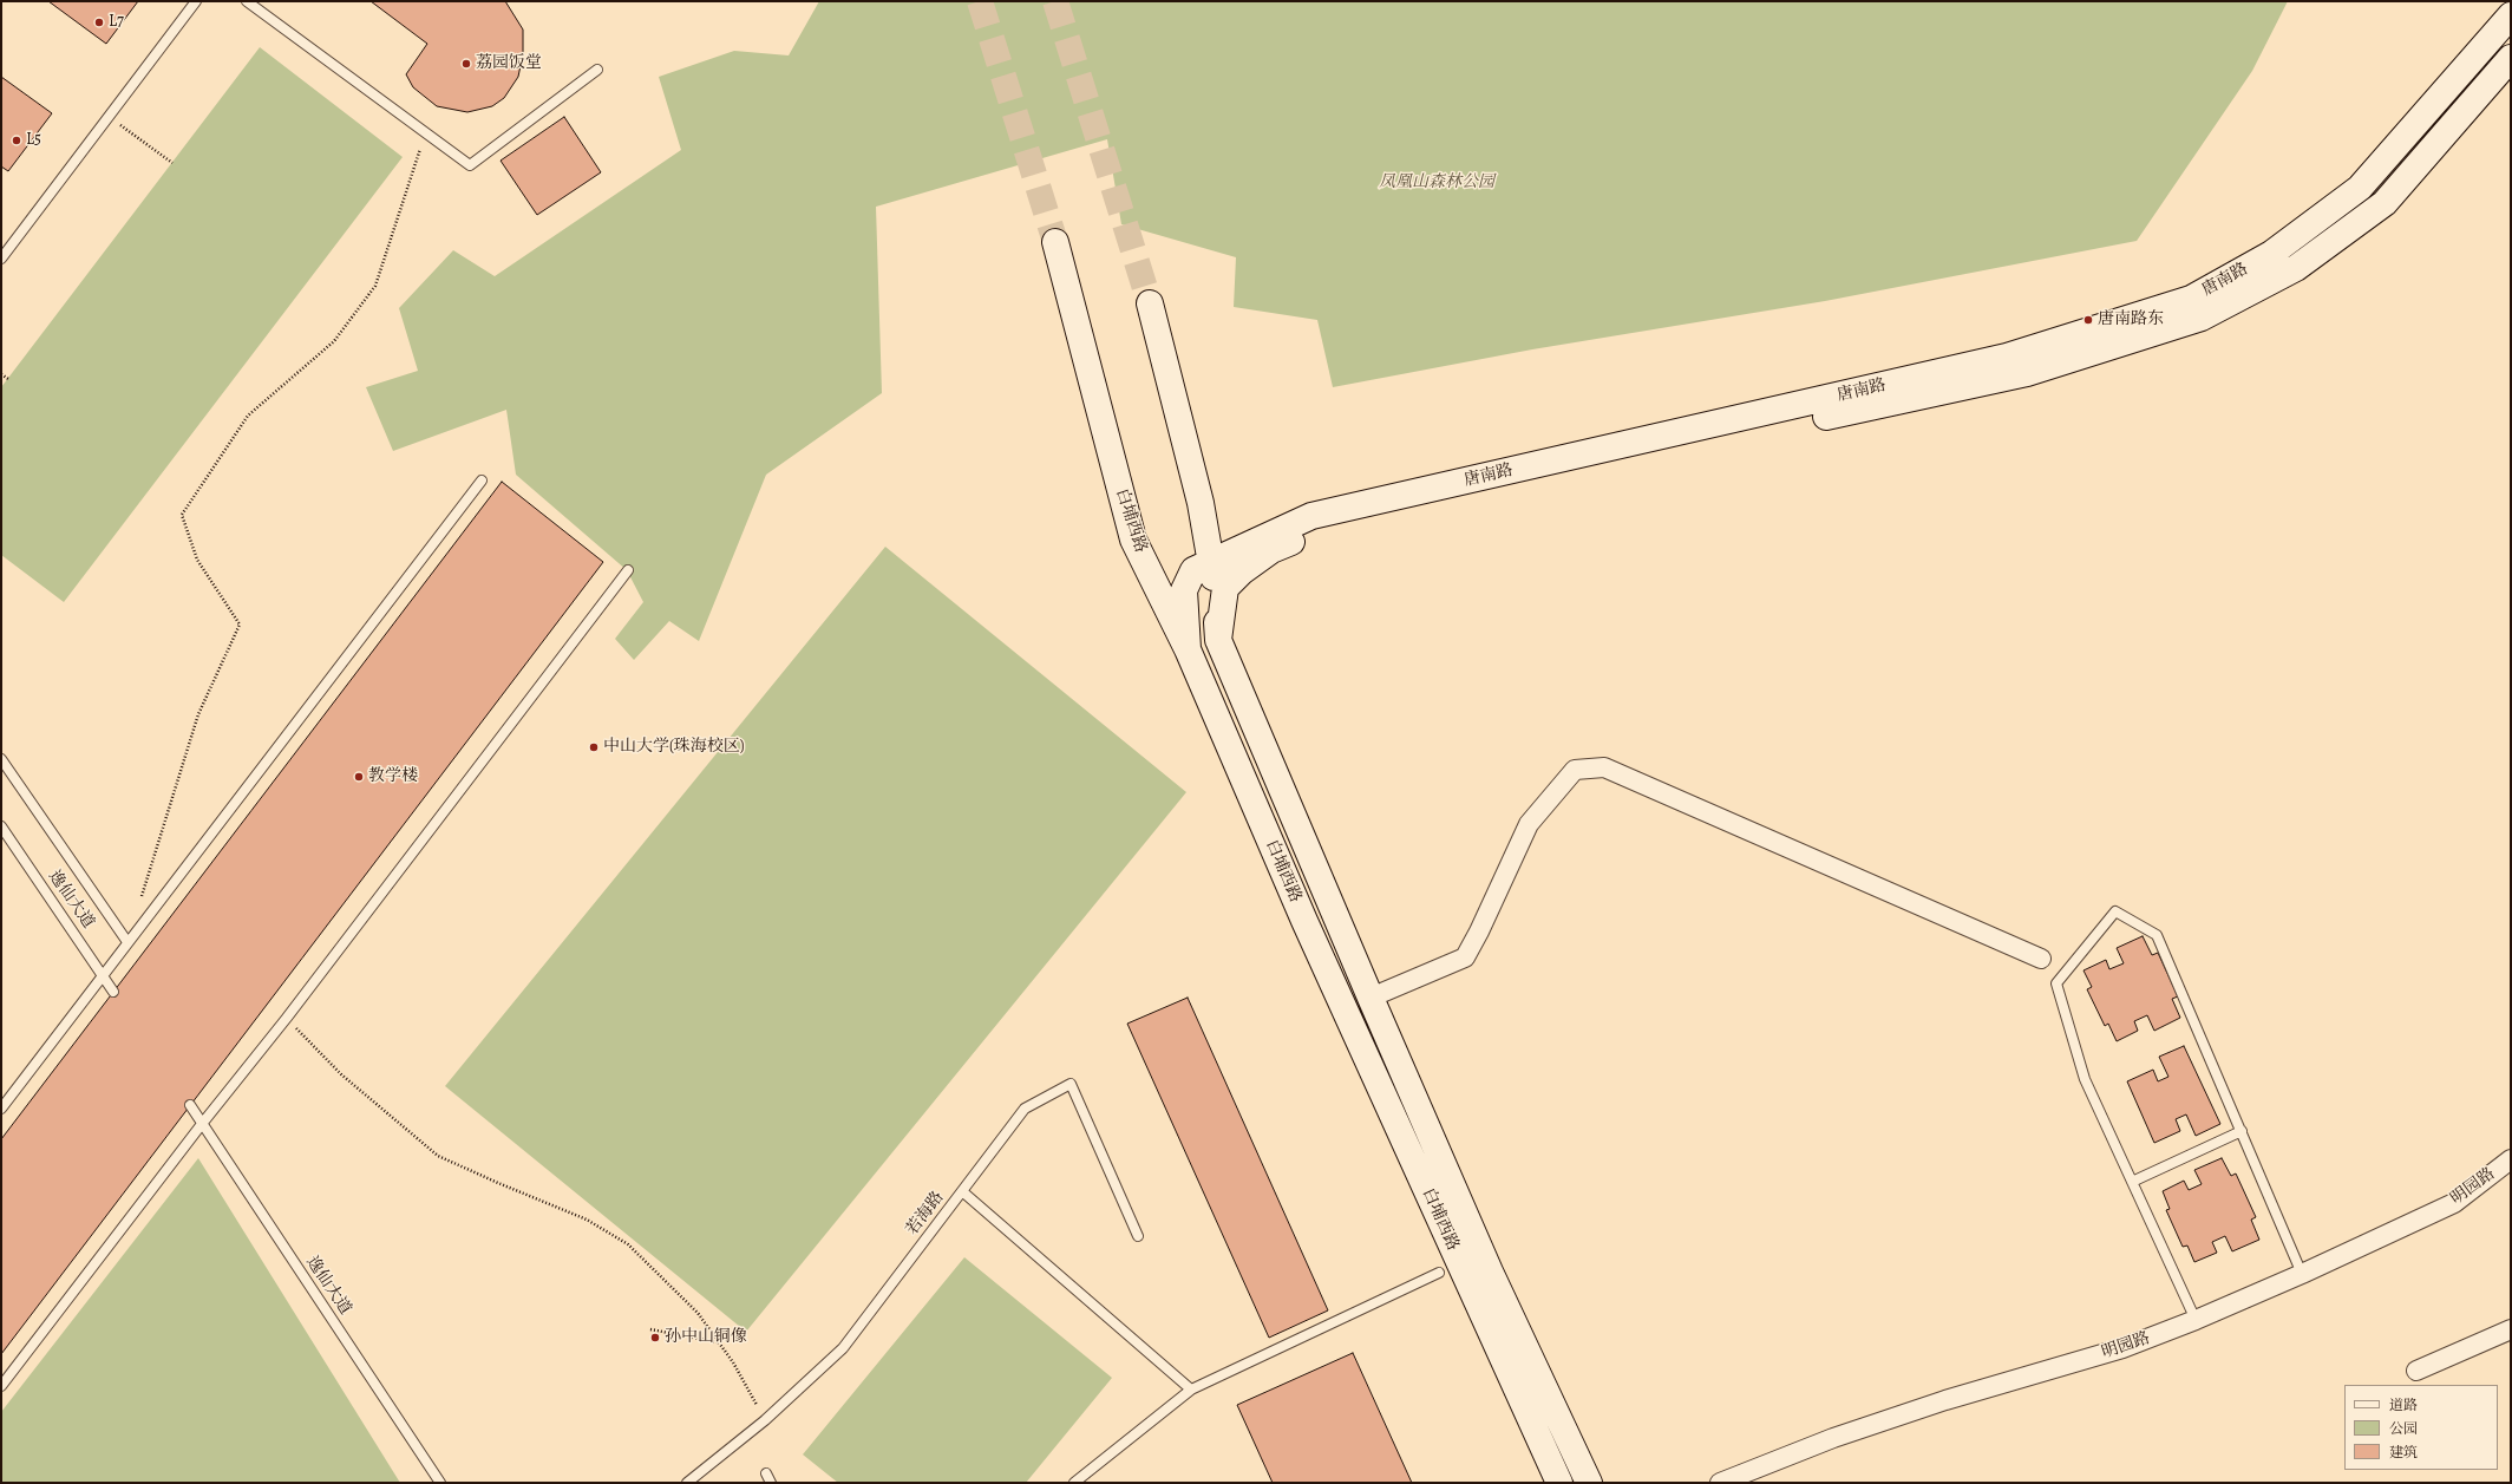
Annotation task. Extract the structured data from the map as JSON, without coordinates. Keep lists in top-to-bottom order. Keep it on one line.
{"streets":{"street":["唐南路","白埔西路","明园路"],"lane":["逸仙大道","若海路"]},"crossings":[["唐南路","白埔西路"]],"parks":["凤凰山森林公园"],"places":["L7","荔园饭堂","L5","唐南路东","中山大学(珠海校区)","教学楼","孙中山铜像"],"legend":["道路","公园","建筑"]}
